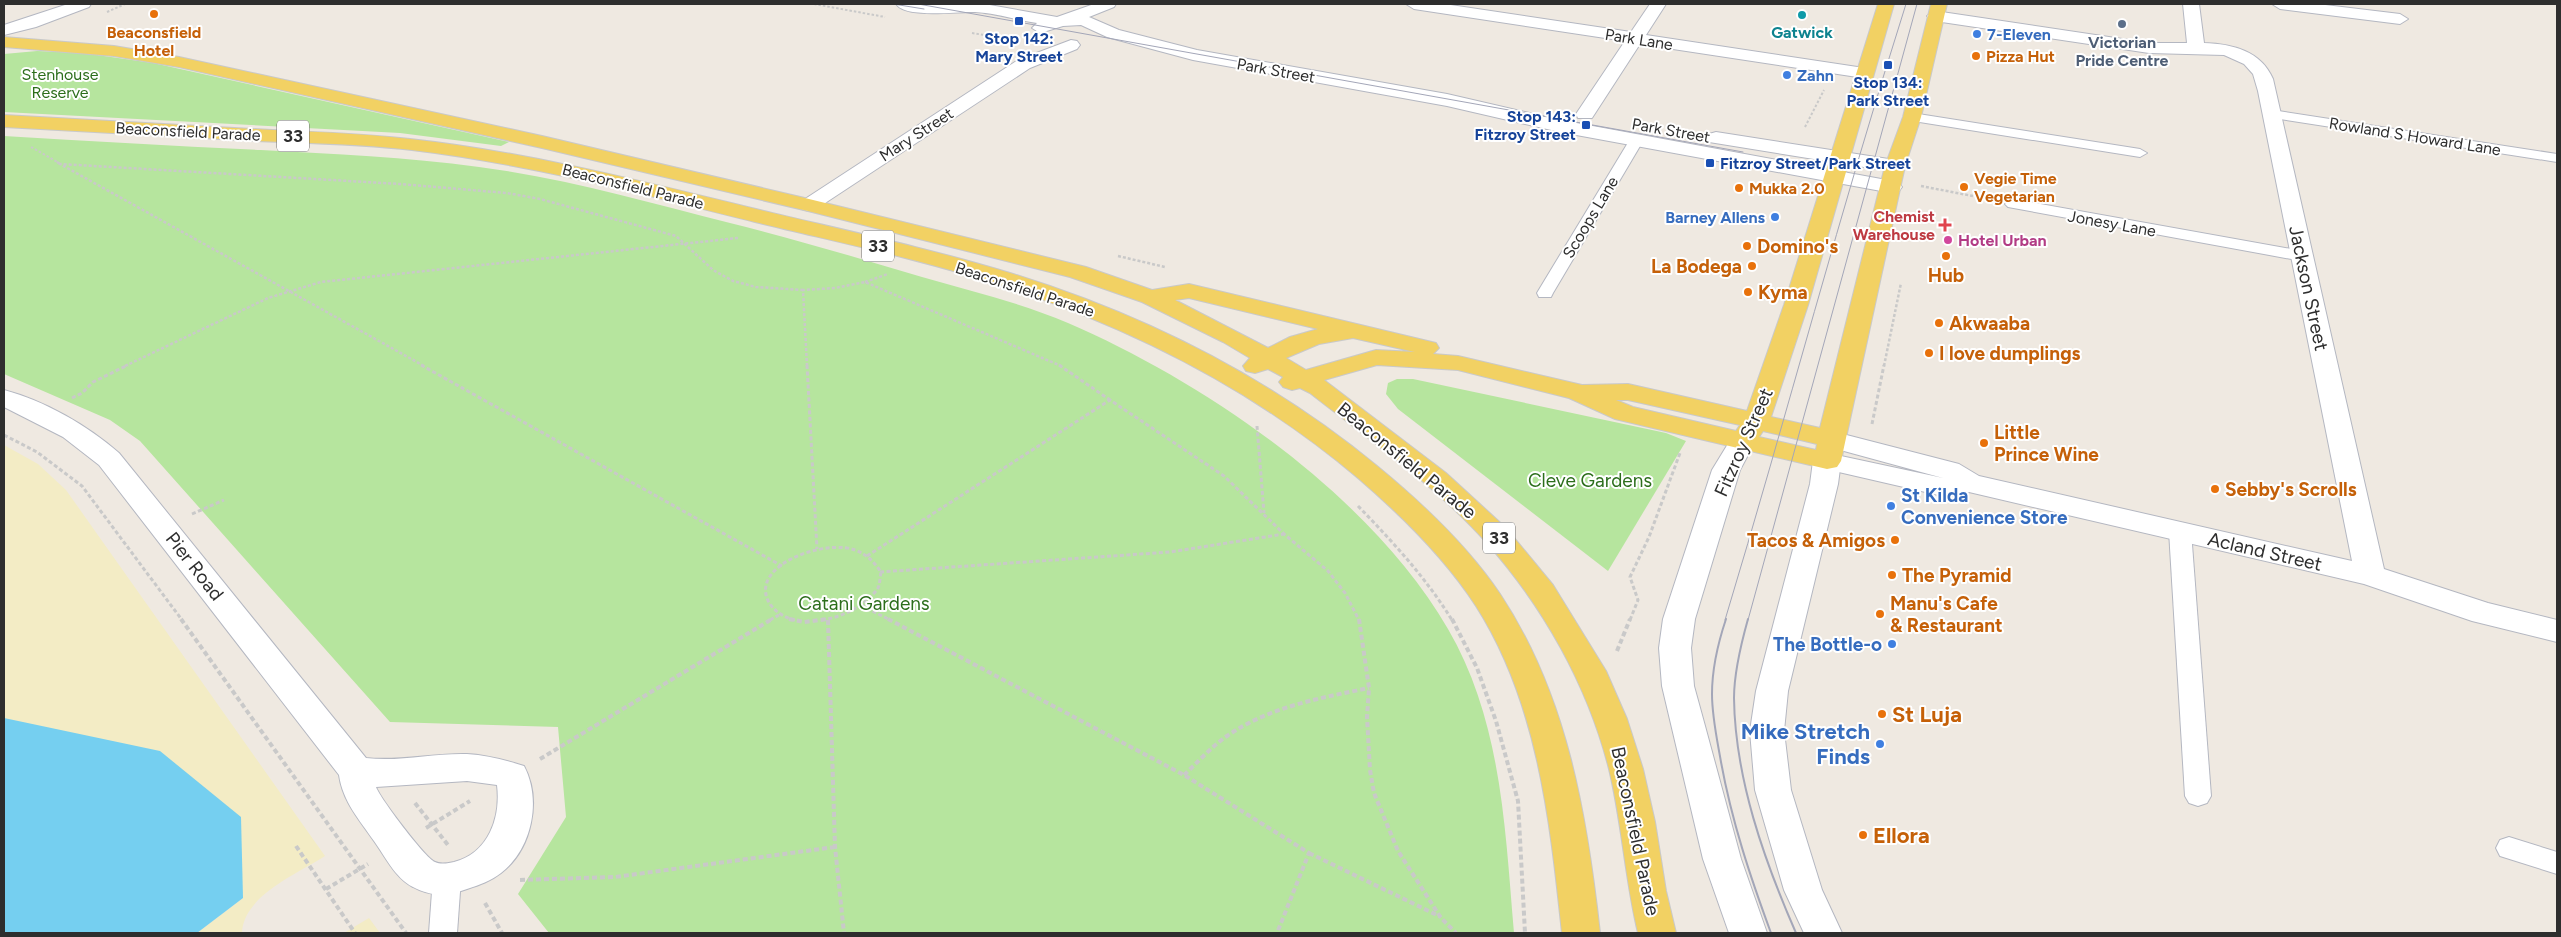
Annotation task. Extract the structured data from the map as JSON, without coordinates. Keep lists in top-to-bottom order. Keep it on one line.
{"streets":{"main road":["Beaconsfield Parade","33","Fitzroy Street"],"street":["Park Lane","Park Street","Mary Street","Jackson Street","Acland Street","Pier Road"],"lane":["Rowland S Howard Lane","Scoops Lane","Jonesy Lane"]},"crossings":[["Park Lane","Fitzroy Street"],["Park Street","Mary Street"],["Park Street","Scoops Lane"],["Park Street","Fitzroy Street"],["Beaconsfield Parade","Mary Street"],["Beaconsfield Parade","Fitzroy Street"],["Beaconsfield Parade","Acland Street"],["Rowland S Howard Lane","Jackson Street"],["Jonesy Lane","Jackson Street"],["Jackson Street","Acland Street"]],"parks":["Stenhouse Reserve","Cleve Gardens","Catani Gardens"],"places":{"other":["Beaconsfield Hotel","Gatwick","Victorian Pride Centre","7-Eleven","Pizza Hut","Zahn","Vegie Time Vegetarian","Mukka 2.0","Barney Allens","Hotel Urban","Domino's","Hub","La Bodega","Kyma","Akwaaba","I love dumplings","Little Prince Wine","Sebby's Scrolls","St Kilda Convenience Store","Tacos & Amigos","The Pyramid","Manu's Cafe & Restaurant","The Bottle-o","St Luja","Mike Stretch Finds","Ellora"],"transit":["Stop 142: Mary Street","Stop 134: Park Street","Stop 143: Fitzroy Street","Fitzroy Street/Park Street"],"health":["Chemist Warehouse"]}}
